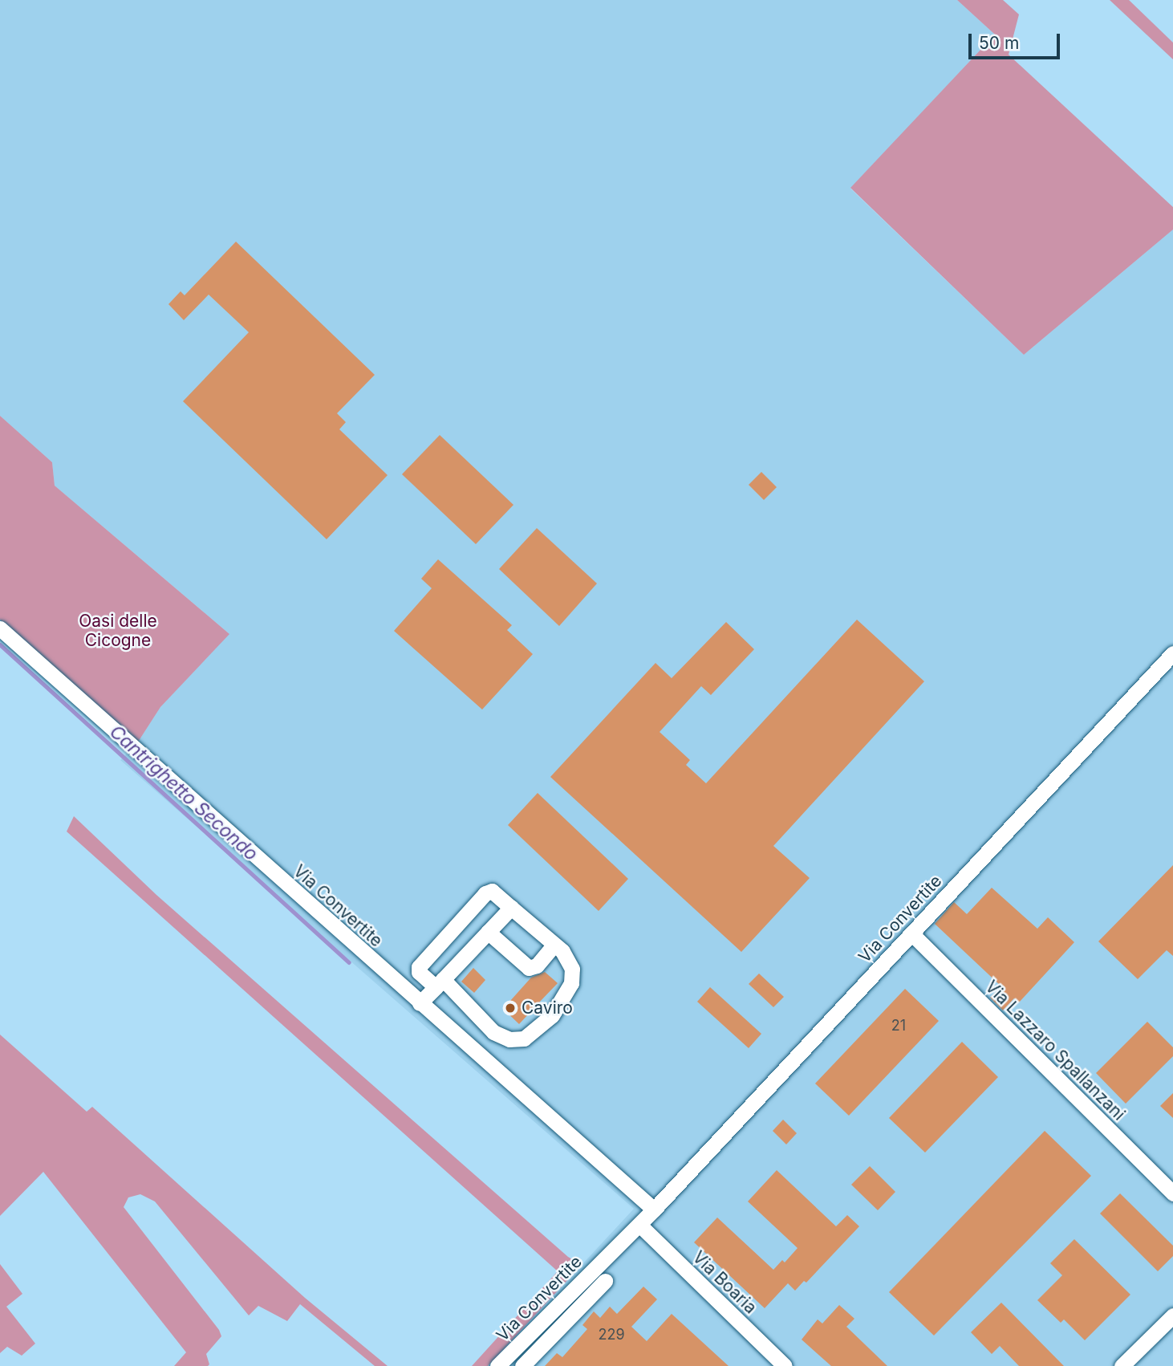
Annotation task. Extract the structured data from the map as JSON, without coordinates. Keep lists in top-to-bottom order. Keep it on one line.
{"streets":{"street":["Via Convertite","Via Lazzaro Spallanzani","Via Boaria"]},"crossings":[["Via Convertite","Via Lazzaro Spallanzani"],["Via Convertite","Via Boaria"]],"water":["Cantrighetto Secondo"],"parks":["Oasi delle Cicogne"],"places":["Caviro"],"house_numbers":["21","229"],"scale_bar":"50 m"}
